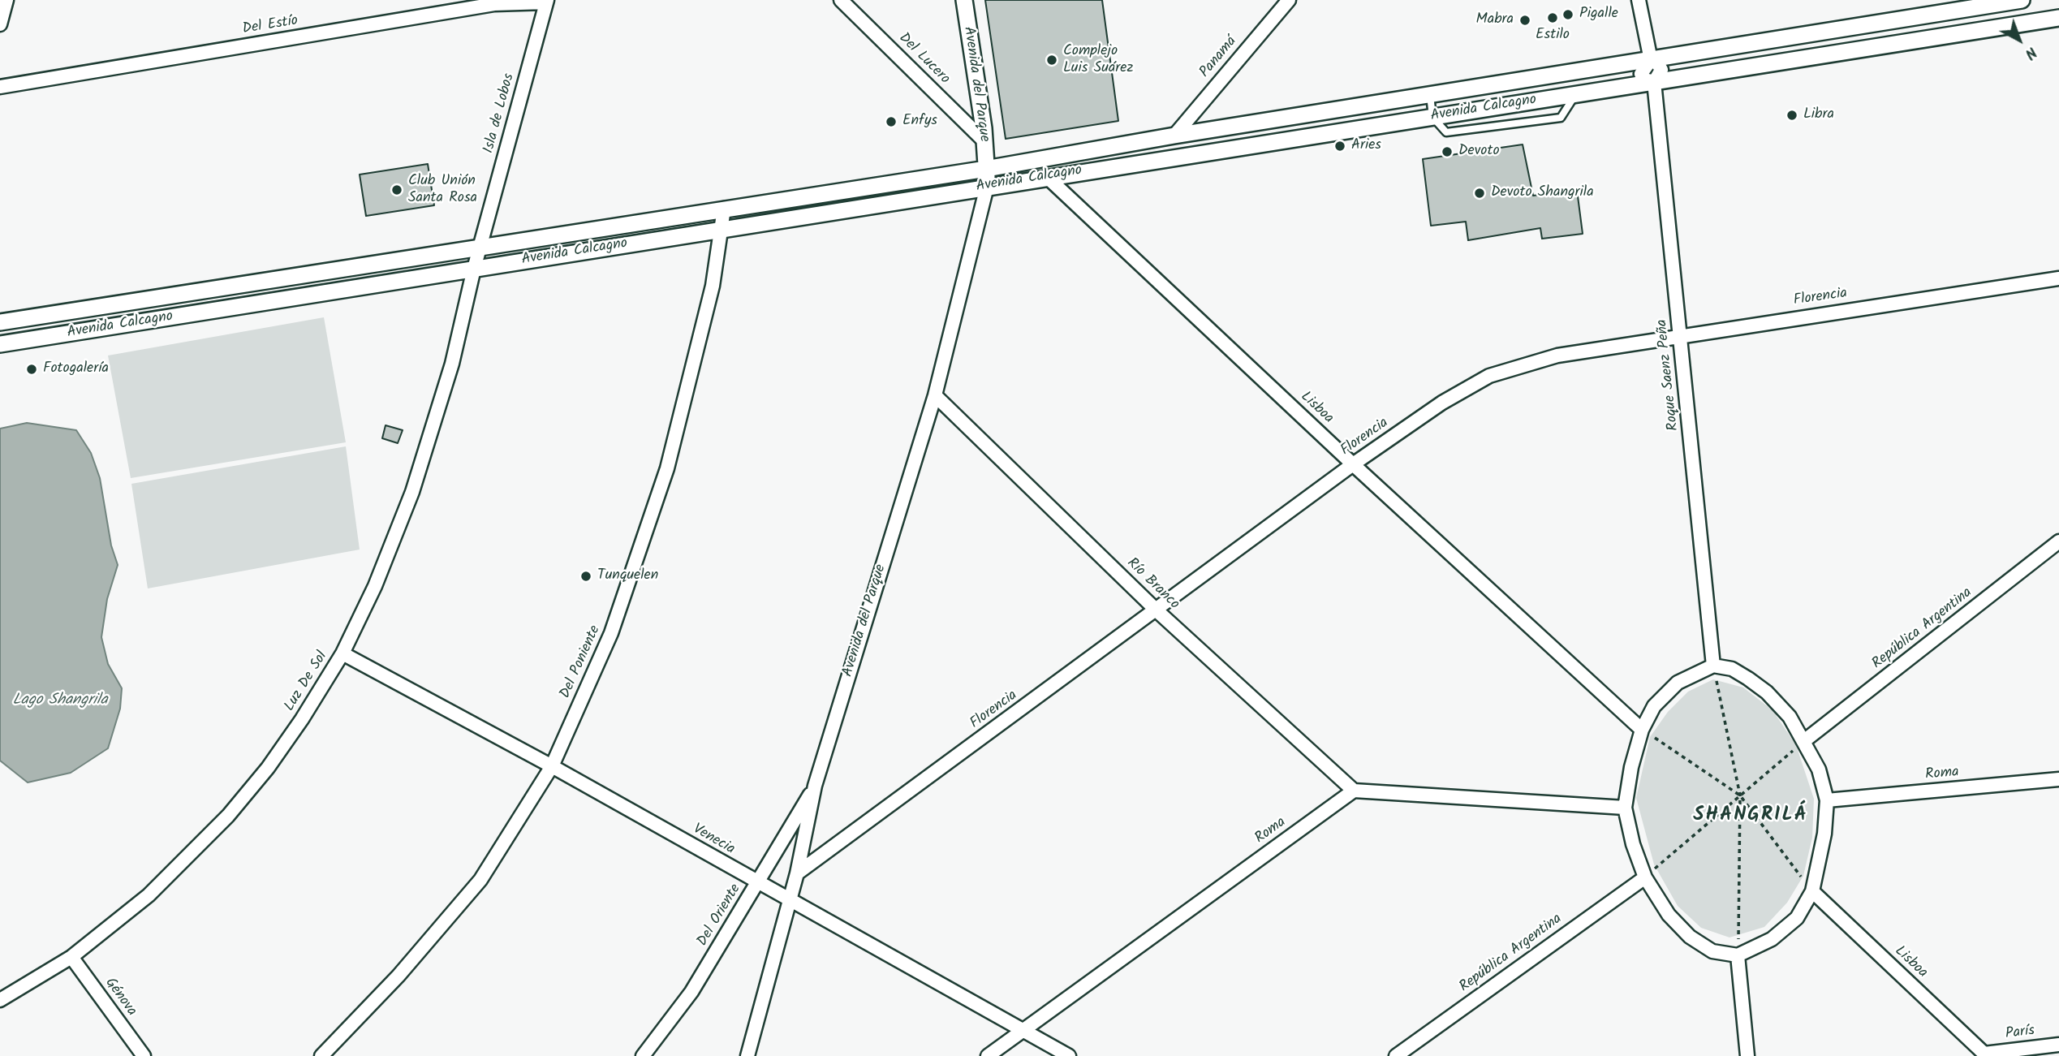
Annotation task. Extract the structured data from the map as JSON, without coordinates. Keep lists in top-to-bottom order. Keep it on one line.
{"streets":{"street":["Del Estío","Panamá","Del Lucero","Avenida del Parque","Avenida Calcagno","Isla de Lobos","Florencia","Roque Saenz Peña","Lisboa","Río Branco","República Argentina","Del Poniente","Luz De Sol","Roma","Venecia","Del Oriente","Génova","París"]},"crossings":[["Del Estío","Isla de Lobos"],["Panamá","Avenida Calcagno"],["Del Lucero","Avenida del Parque"],["Avenida del Parque","Avenida Calcagno"],["Avenida del Parque","Florencia"],["Avenida del Parque","Río Branco"],["Avenida del Parque","Venecia"],["Avenida del Parque","Del Oriente"],["Avenida Calcagno","Isla de Lobos"],["Avenida Calcagno","Roque Saenz Peña"],["Avenida Calcagno","Lisboa"],["Avenida Calcagno","Del Poniente"],["Avenida Calcagno","Luz De Sol"],["Isla de Lobos","Luz De Sol"],["Florencia","Roque Saenz Peña"],["Florencia","Lisboa"],["Florencia","Río Branco"],["Lisboa","París"],["Río Branco","Roma"],["Del Poniente","Venecia"],["Luz De Sol","Venecia"],["Luz De Sol","Génova"],["Roma","Venecia"],["Venecia","Del Oriente"]],"districts":["SHANGRILÁ"],"water":["Lago Shangrila"],"places":["Pigalle","Estilo","Mabra","Complejo Luis Suárez","Libra","Enfys","Aries","Devoto","Club Unión Santa Rosa","Devoto Shangrila","Fotogalería","Tunquelen"],"north":"bottom right"}
